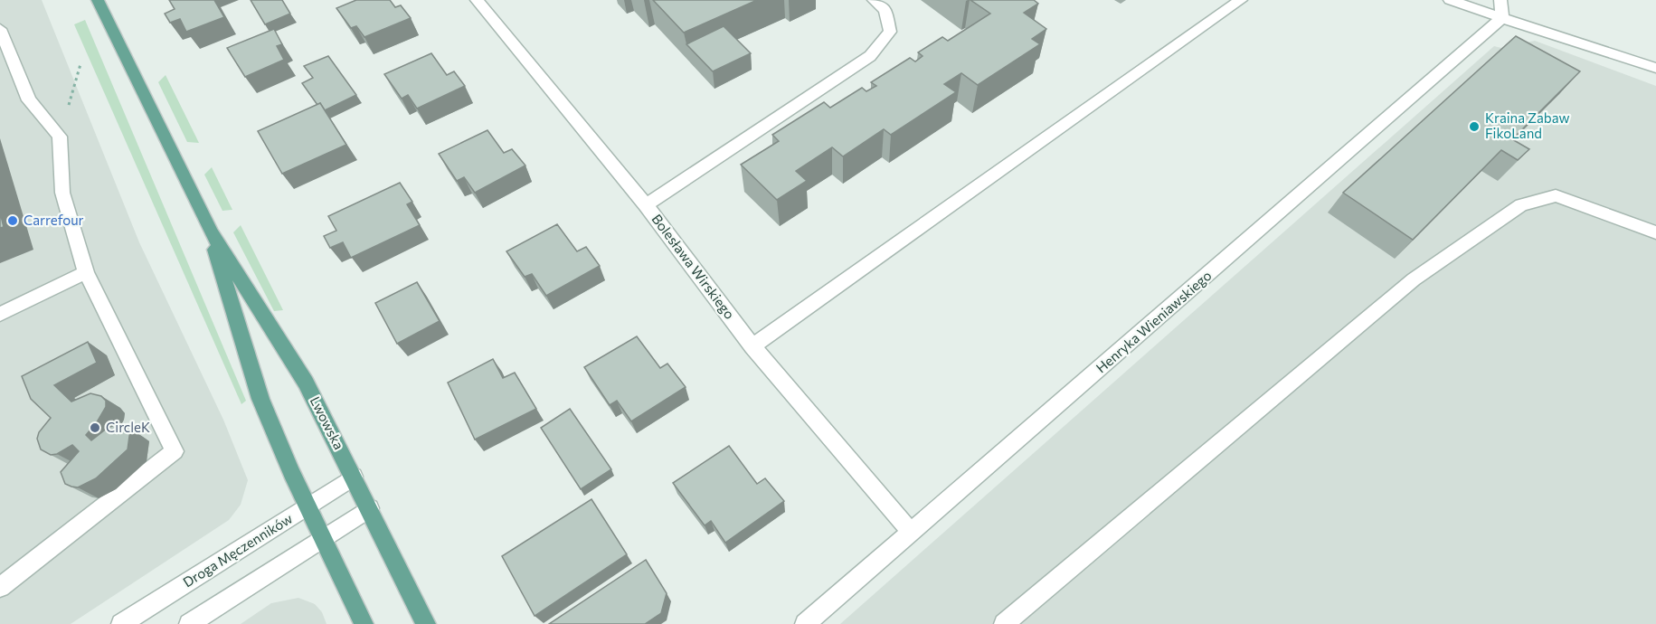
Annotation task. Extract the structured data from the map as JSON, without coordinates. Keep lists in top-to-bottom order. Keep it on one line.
{"streets":{"main road":["Lwowska"],"street":["Bolesława Wirskiego","Henryka Wieniawskiego","Droga Męczenników"]},"crossings":[["Bolesława Wirskiego","Henryka Wieniawskiego"],["Lwowska","Droga Męczenników"]],"places":["Kraina Zabaw FikoLand","Carrefour","CircleK"]}
